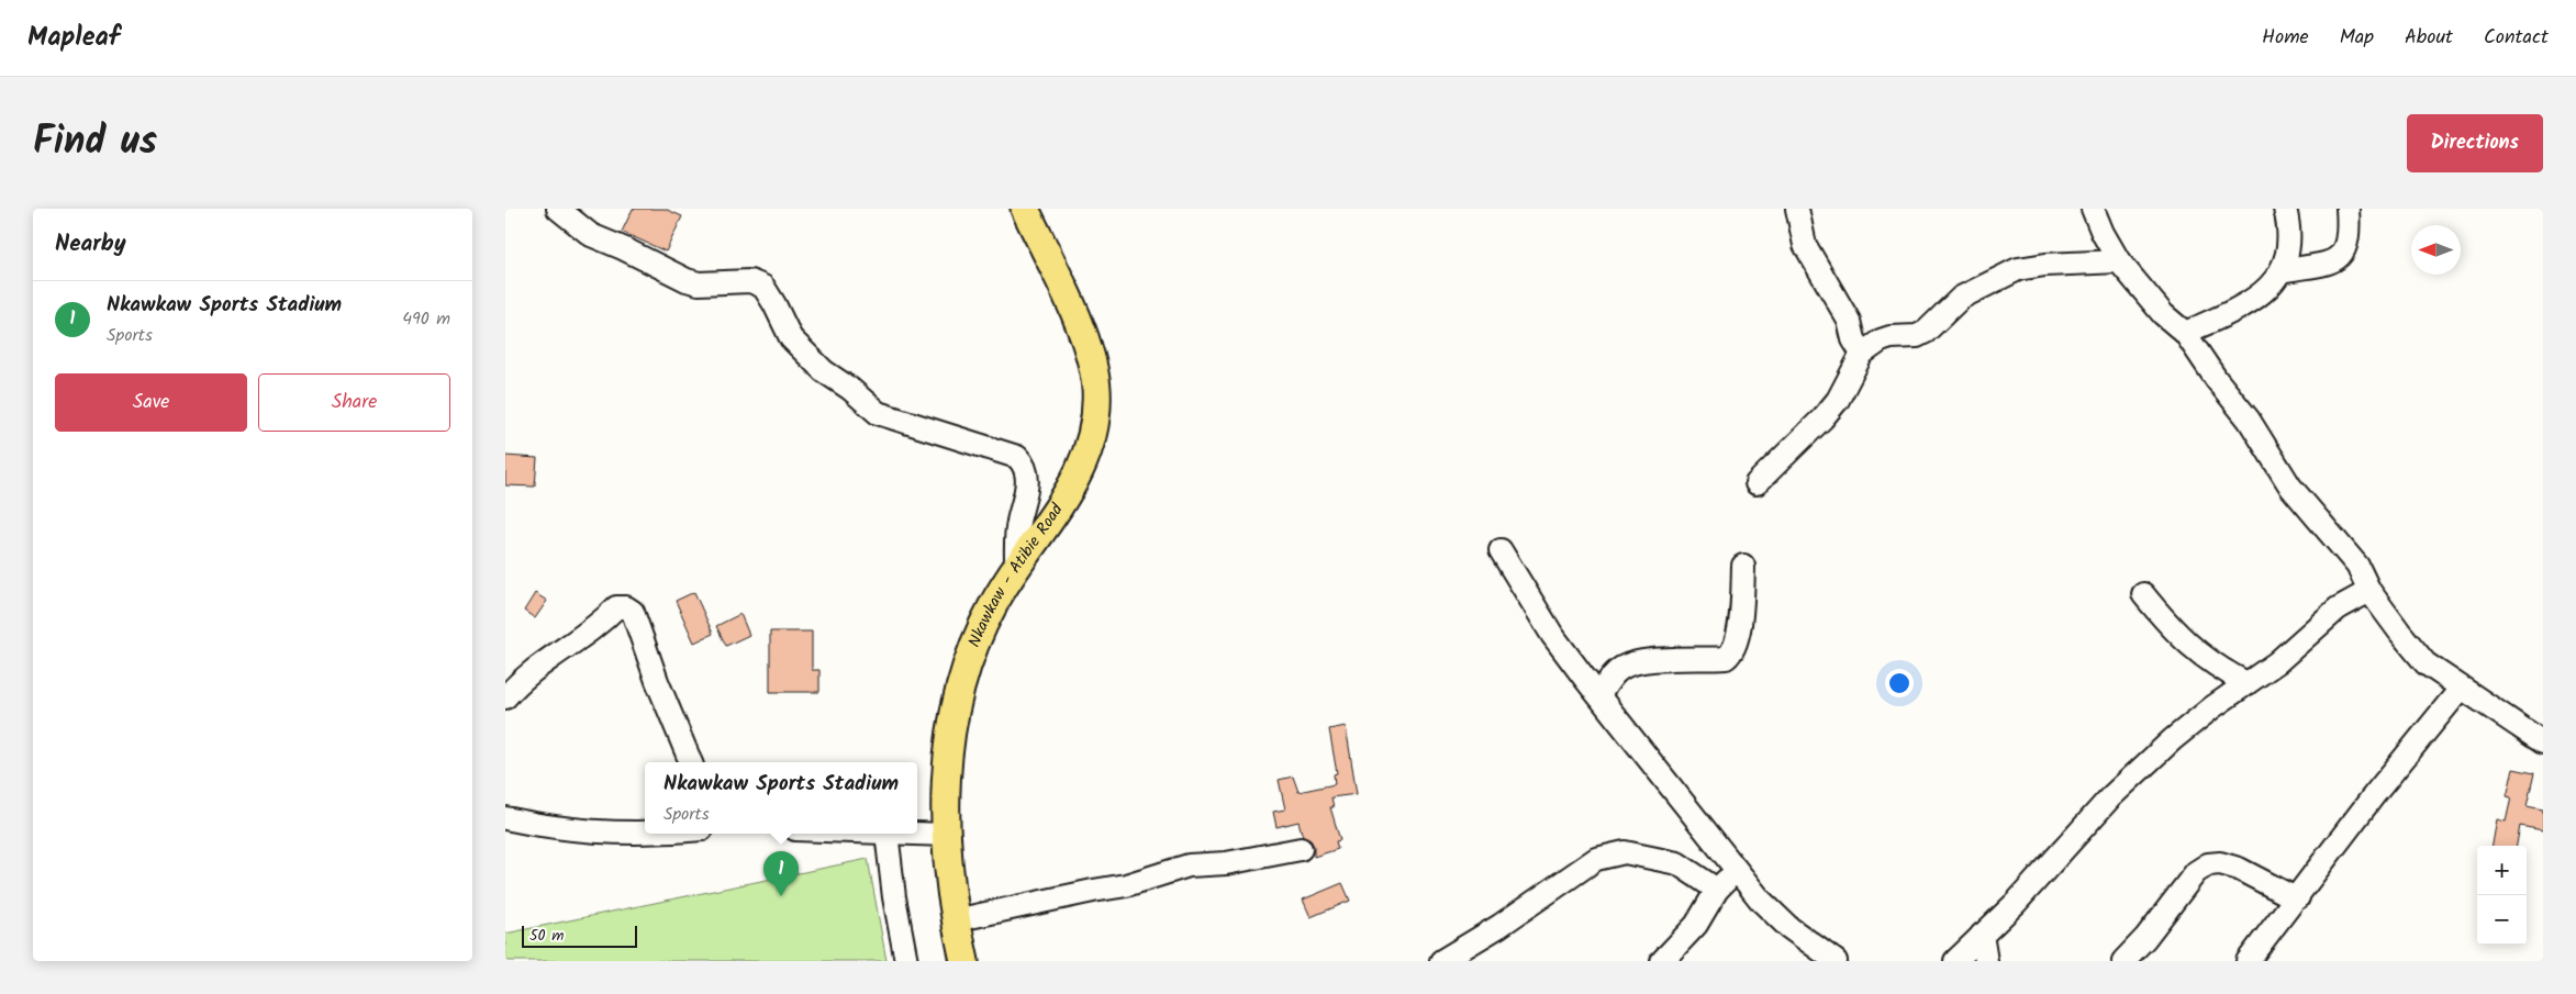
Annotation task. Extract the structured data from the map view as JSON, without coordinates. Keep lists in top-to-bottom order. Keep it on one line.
{"streets":{"main road":["Nkawkaw - Atibie Road"]},"scale_bar":"50 m","north":"left","page":{"header":"Mapleaf","nav":["Home","Map","About","Contact"],"title":"Find us","buttons":["Directions",["Save","Share"]],"heading":"Nearby","list":[{"mark":"1","name":"Nkawkaw Sports Stadium","note":"Sports","value":"490 m"}],"popup":["Nkawkaw Sports Stadium","Sports"],"map_buttons":["+","−"],"pins":"1","scale":"50 m"}}
